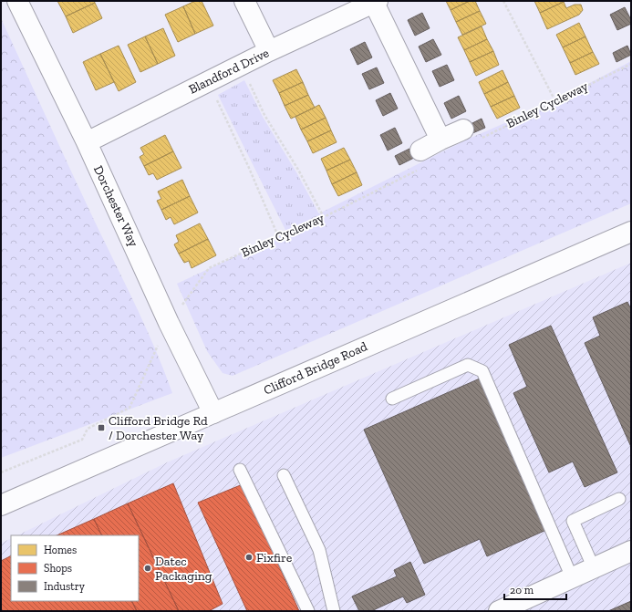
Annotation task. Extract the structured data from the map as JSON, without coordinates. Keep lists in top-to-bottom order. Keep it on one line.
{"streets":{"street":["Blandford Drive","Dorchester Way","Clifford Bridge Road"],"path":["Binley Cycleway"]},"crossings":[["Blandford Drive","Dorchester Way"],["Binley Cycleway","Dorchester Way"],["Dorchester Way","Clifford Bridge Road"]],"places":{"transit":["Clifford Bridge Rd / Dorchester Way"],"other":["Fixfire","Datec Packaging"]},"legend":["Homes","Shops","Industry"],"scale_bar":"20 m"}
